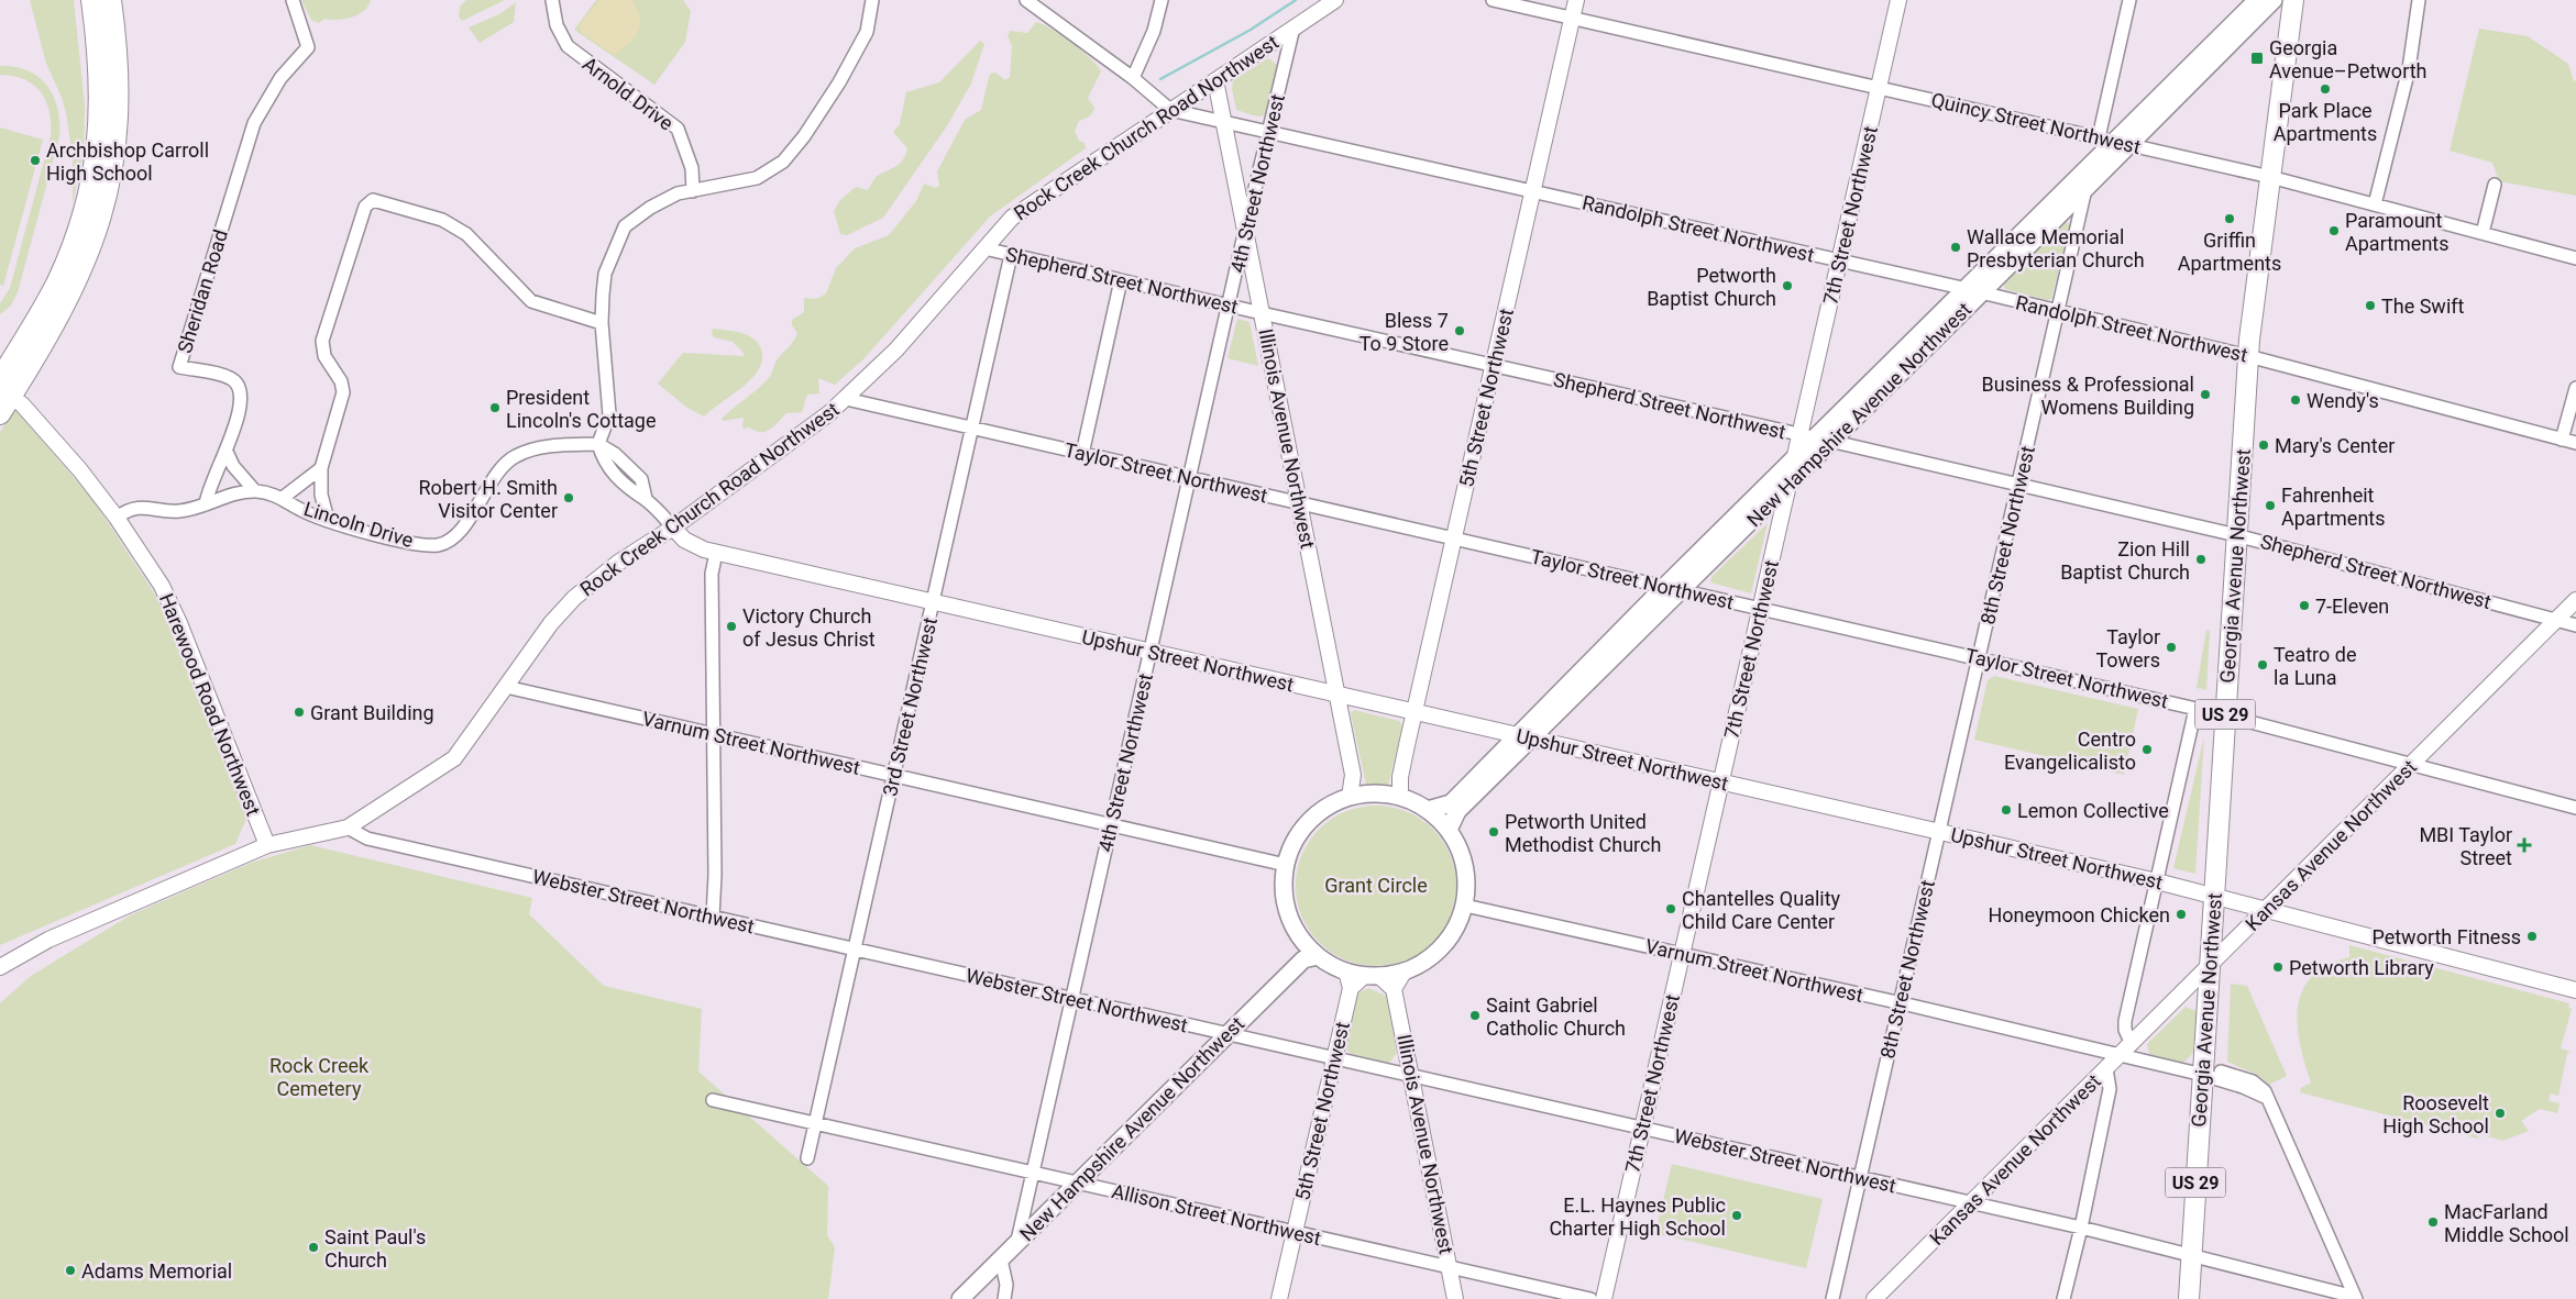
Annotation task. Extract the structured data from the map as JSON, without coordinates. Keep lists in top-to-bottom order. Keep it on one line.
{"streets":{"main road":["New Hampshire Avenue Northwest","Georgia Avenue Northwest","US 29"],"street":["Arnold Drive","Quincy Street Northwest","Rock Creek Church Road Northwest","4th Street Northwest","7th Street Northwest","Randolph Street Northwest","Shepherd Street Northwest","Sheridan Road","5th Street Northwest","Illinois Avenue Northwest","Taylor Street Northwest","Lincoln Drive","8th Street Northwest","Upshur Street Northwest","Harewood Road Northwest","3rd Street Northwest","Varnum Street Northwest","Kansas Avenue Northwest","Webster Street Northwest","Allison Street Northwest"]},"crossings":[["Quincy Street Northwest","7th Street Northwest"],["Quincy Street Northwest","5th Street Northwest"],["Quincy Street Northwest","New Hampshire Avenue Northwest"],["Quincy Street Northwest","Georgia Avenue Northwest"],["Rock Creek Church Road Northwest","4th Street Northwest"],["Rock Creek Church Road Northwest","Randolph Street Northwest"],["Rock Creek Church Road Northwest","Shepherd Street Northwest"],["Rock Creek Church Road Northwest","Illinois Avenue Northwest"],["Rock Creek Church Road Northwest","Taylor Street Northwest"],["Rock Creek Church Road Northwest","Upshur Street Northwest"],["Rock Creek Church Road Northwest","Harewood Road Northwest"],["Rock Creek Church Road Northwest","Varnum Street Northwest"],["Rock Creek Church Road Northwest","Webster Street Northwest"],["4th Street Northwest","Randolph Street Northwest"],["4th Street Northwest","Shepherd Street Northwest"],["4th Street Northwest","New Hampshire Avenue Northwest"],["4th Street Northwest","Illinois Avenue Northwest"],["4th Street Northwest","Taylor Street Northwest"],["4th Street Northwest","Upshur Street Northwest"],["4th Street Northwest","Varnum Street Northwest"],["4th Street Northwest","Webster Street Northwest"],["4th Street Northwest","Allison Street Northwest"],["7th Street Northwest","Randolph Street Northwest"],["7th Street Northwest","Shepherd Street Northwest"],["7th Street Northwest","New Hampshire Avenue Northwest"],["7th Street Northwest","Taylor Street Northwest"],["7th Street Northwest","Upshur Street Northwest"],["7th Street Northwest","Varnum Street Northwest"],["7th Street Northwest","Webster Street Northwest"],["Randolph Street Northwest","5th Street Northwest"],["Randolph Street Northwest","New Hampshire Avenue Northwest"],["Randolph Street Northwest","Illinois Avenue Northwest"],["Randolph Street Northwest","8th Street Northwest"],["Randolph Street Northwest","Georgia Avenue Northwest"],["Shepherd Street Northwest","5th Street Northwest"],["Shepherd Street Northwest","New Hampshire Avenue Northwest"],["Shepherd Street Northwest","Illinois Avenue Northwest"],["Shepherd Street Northwest","8th Street Northwest"],["Shepherd Street Northwest","Georgia Avenue Northwest"],["Shepherd Street Northwest","3rd Street Northwest"],["Shepherd Street Northwest","Kansas Avenue Northwest"],["Sheridan Road","Lincoln Drive"],["5th Street Northwest","New Hampshire Avenue Northwest"],["5th Street Northwest","Illinois Avenue Northwest"],["5th Street Northwest","Taylor Street Northwest"],["5th Street Northwest","Upshur Street Northwest"],["5th Street Northwest","Varnum Street Northwest"],["5th Street Northwest","Webster Street Northwest"],["5th Street Northwest","Allison Street Northwest"],["New Hampshire Avenue Northwest","Illinois Avenue Northwest"],["New Hampshire Avenue Northwest","Taylor Street Northwest"],["New Hampshire Avenue Northwest","8th Street Northwest"],["New Hampshire Avenue Northwest","Upshur Street Northwest"],["New Hampshire Avenue Northwest","Varnum Street Northwest"],["New Hampshire Avenue Northwest","Webster Street Northwest"],["New Hampshire Avenue Northwest","Allison Street Northwest"],["Illinois Avenue Northwest","Taylor Street Northwest"],["Illinois Avenue Northwest","Upshur Street Northwest"],["Illinois Avenue Northwest","Varnum Street Northwest"],["Illinois Avenue Northwest","Webster Street Northwest"],["Illinois Avenue Northwest","Allison Street Northwest"],["Taylor Street Northwest","8th Street Northwest"],["Taylor Street Northwest","Georgia Avenue Northwest"],["Taylor Street Northwest","3rd Street Northwest"],["Taylor Street Northwest","Kansas Avenue Northwest"],["Lincoln Drive","Harewood Road Northwest"],["8th Street Northwest","Upshur Street Northwest"],["8th Street Northwest","Varnum Street Northwest"],["8th Street Northwest","Webster Street Northwest"],["Georgia Avenue Northwest","Upshur Street Northwest"],["Georgia Avenue Northwest","Varnum Street Northwest"],["Georgia Avenue Northwest","Kansas Avenue Northwest"],["Georgia Avenue Northwest","Webster Street Northwest"],["Upshur Street Northwest","3rd Street Northwest"],["Upshur Street Northwest","Kansas Avenue Northwest"],["3rd Street Northwest","Varnum Street Northwest"],["3rd Street Northwest","Webster Street Northwest"],["3rd Street Northwest","Allison Street Northwest"],["Varnum Street Northwest","Kansas Avenue Northwest"],["Varnum Street Northwest","Webster Street Northwest"],["Kansas Avenue Northwest","Webster Street Northwest"]],"parks":["Grant Circle","Rock Creek Cemetery"],"places":{"transit":["Georgia Avenue–Petworth"],"other":["Park Place Apartments","Archbishop Carroll High School","Griffin Apartments","Paramount Apartments","Wallace Memorial Presbyterian Church","Petworth Baptist Church","The Swift","Bless 7 To 9 Store","Business & Professional Womens Building","Wendy's","President Lincoln's Cottage","Mary's Center","Robert H. Smith Visitor Center","Fahrenheit Apartments","Zion Hill Baptist Church","7-Eleven","Victory Church of Jesus Christ","Taylor Towers","Teatro de la Luna","Grant Building","Centro Evangelicalisto","Lemon Collective","Petworth United Methodist Church","Chantelles Quality Child Care Center","Honeymoon Chicken","Petworth Fitness","Petworth Library","Saint Gabriel Catholic Church","Roosevelt High School","E.L. Haynes Public Charter High School","MacFarland Middle School","Saint Paul's Church","Adams Memorial"],"health":["MBI Taylor Street"]}}
